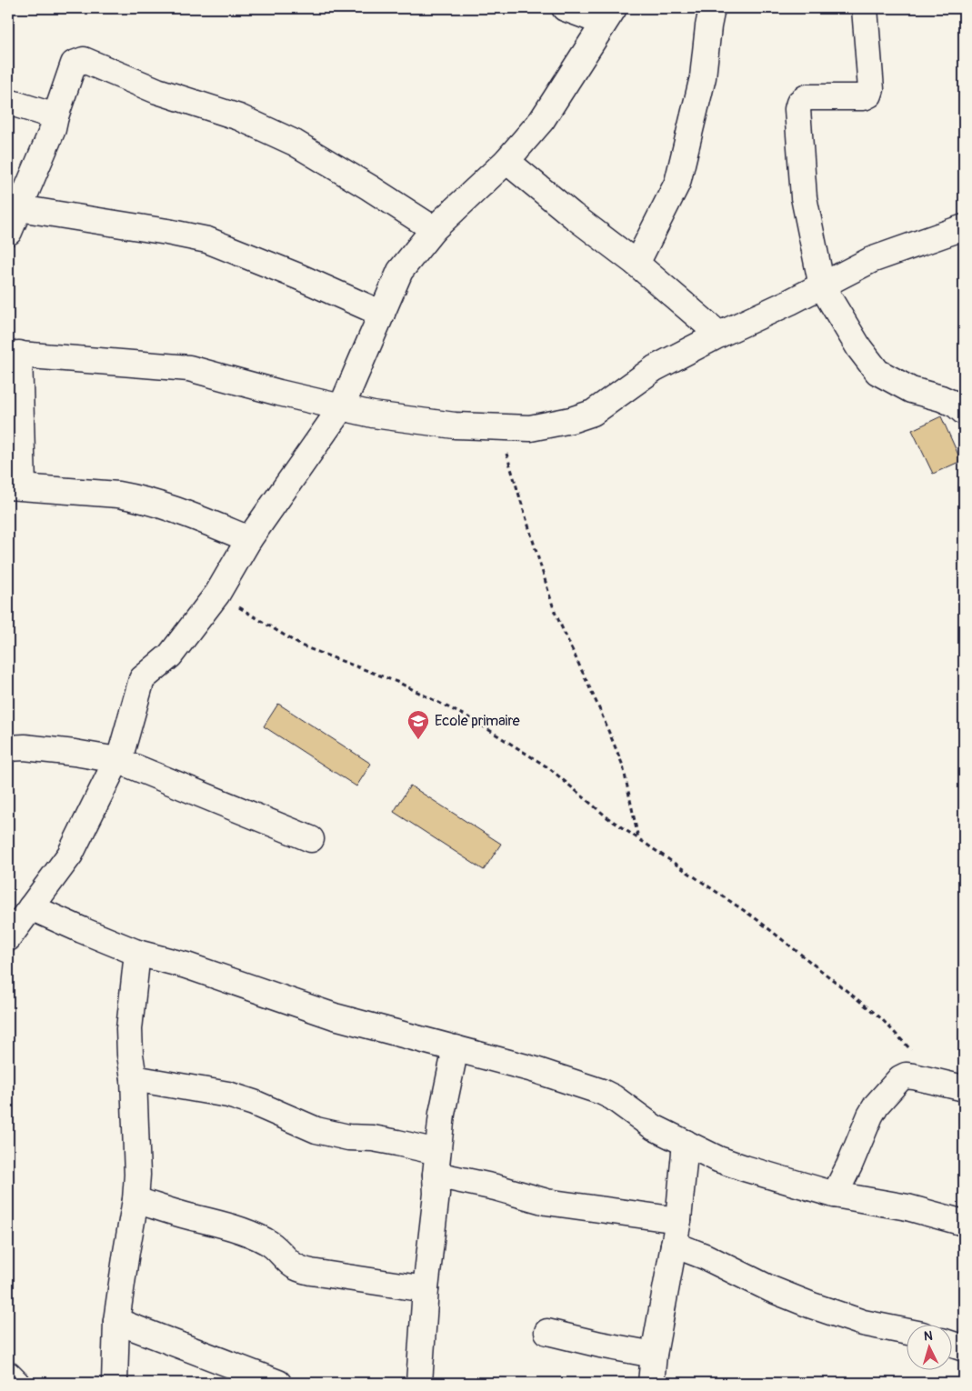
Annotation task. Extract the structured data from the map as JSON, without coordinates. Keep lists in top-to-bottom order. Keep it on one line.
{"places":{"school or university":["Ecole primaire"]},"north":"top"}
